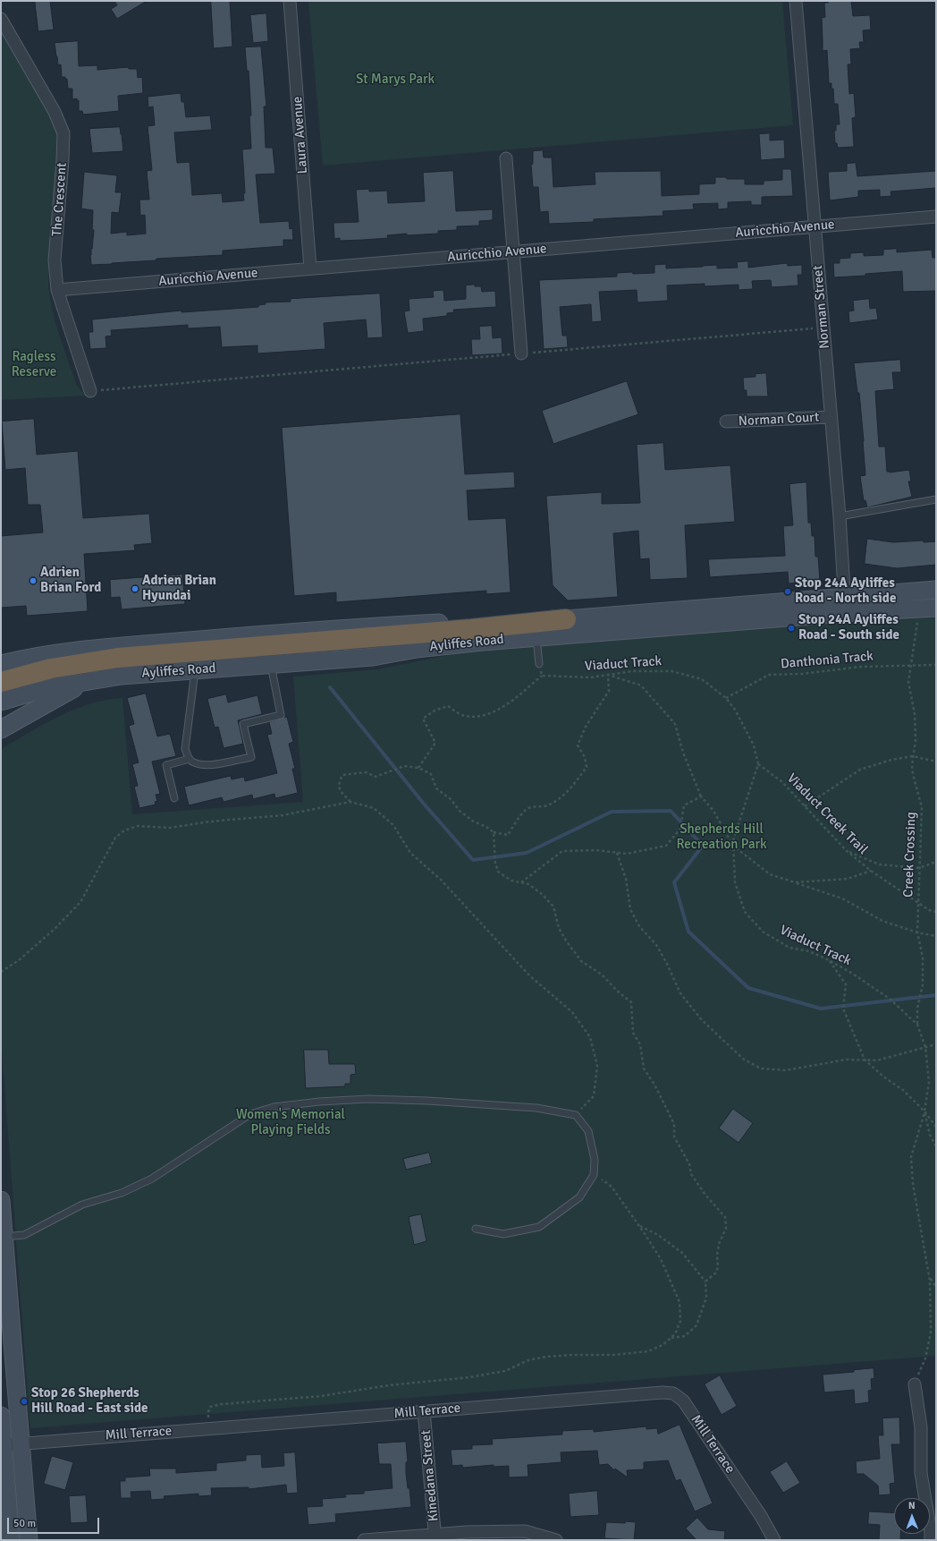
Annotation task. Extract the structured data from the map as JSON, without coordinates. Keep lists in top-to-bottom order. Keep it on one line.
{"streets":{"main road":["Ayliffes Road"],"street":["Laura Avenue","The Crescent","Auricchio Avenue","Norman Street","Norman Court","Mill Terrace","Kinedana Street"],"path":["Danthonia Track","Viaduct Track","Viaduct Creek Trail","Creek Crossing"]},"crossings":[["Laura Avenue","Auricchio Avenue"],["The Crescent","Auricchio Avenue"],["Auricchio Avenue","Norman Street"],["Norman Street","Norman Court"],["Norman Street","Ayliffes Road"],["Danthonia Track","Viaduct Track"],["Danthonia Track","Creek Crossing"],["Viaduct Track","Viaduct Creek Trail"],["Viaduct Track","Creek Crossing"],["Viaduct Creek Trail","Creek Crossing"],["Mill Terrace","Kinedana Street"]],"parks":["St Marys Park","Ragless Reserve","Shepherds Hill Recreation Park","Women's Memorial Playing Fields"],"places":["Adrien Brian Ford","Adrien Brian Hyundai","Stop 24A Ayliffes Road - North side","Stop 24A Ayliffes Road - South side","Stop 26 Shepherds Hill Road - East side"],"scale_bar":"50 m","north":"top"}
